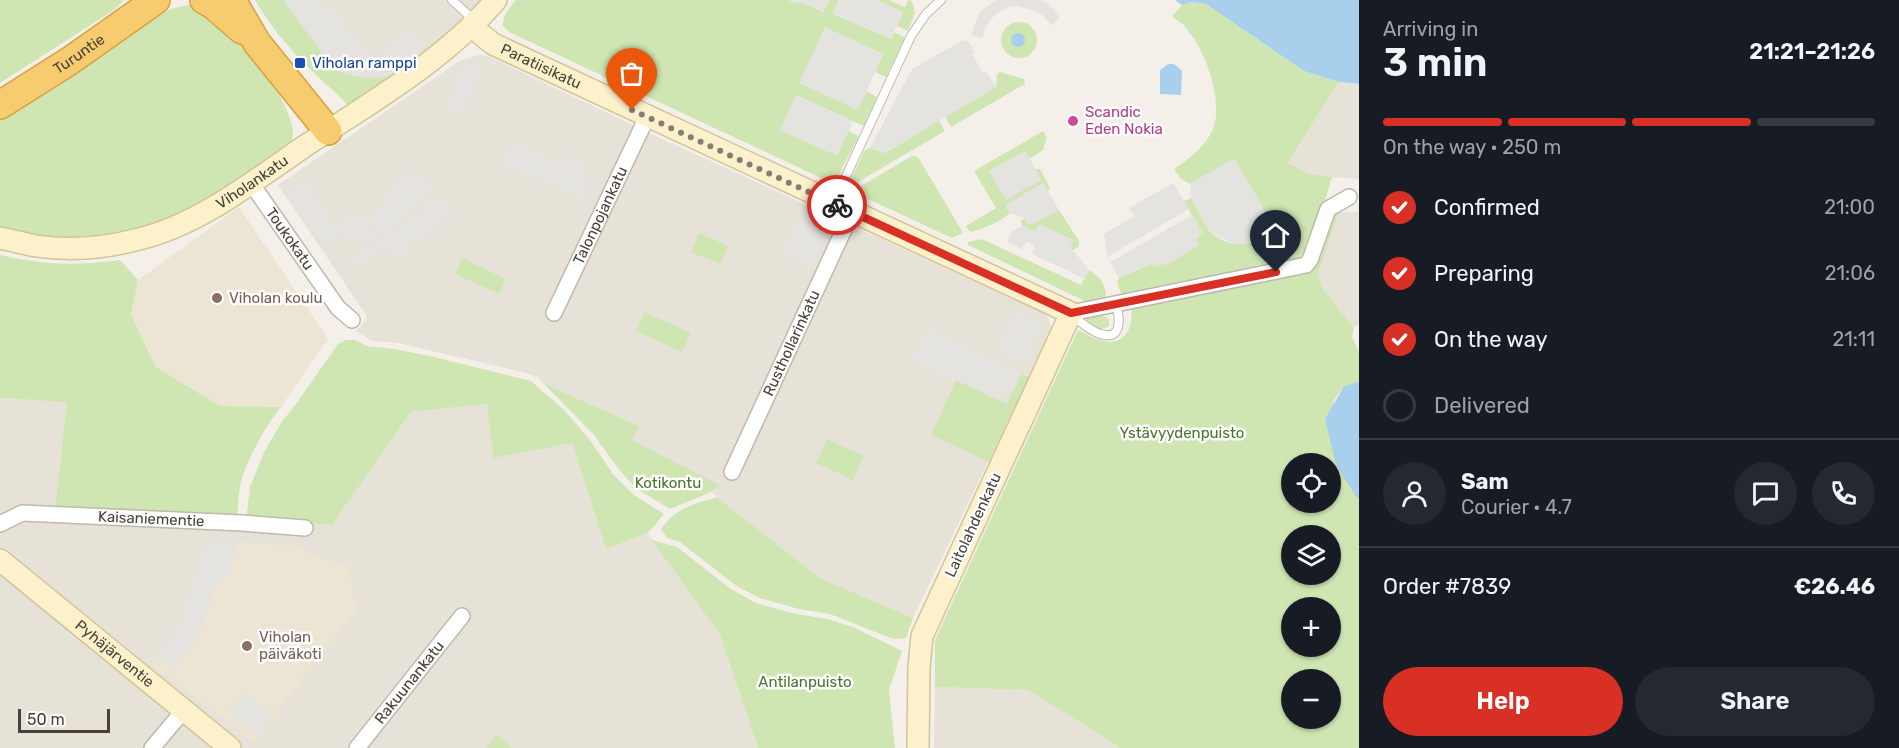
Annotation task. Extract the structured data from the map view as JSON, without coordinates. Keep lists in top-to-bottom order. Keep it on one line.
{"streets":{"highway":["Turuntie"],"street":["Paratiisikatu","Viholankatu","Talonpojankatu","Toukokatu","Rusthollarinkatu","Kaisaniementie","Laitolahdenkatu","Pyhäjärventie","Rakuunankatu"]},"crossings":[["Paratiisikatu","Viholankatu"],["Paratiisikatu","Talonpojankatu"],["Paratiisikatu","Rusthollarinkatu"],["Paratiisikatu","Laitolahdenkatu"],["Viholankatu","Toukokatu"]],"parks":["Ystävyydenpuisto","Kotikontu","Antilanpuisto"],"places":{"transit":["Viholan ramppi"],"other":["Scandic Eden Nokia","Viholan koulu","Viholan päiväkoti"]},"scale_bar":"50 m","page":{"heading":["3 min","Arriving in","21:21–21:26"],"panel":["Sam","Courier · 4.7","Order #7839","€26.46"],"bar":"On the way · 250 m","list":[["Confirmed","21:00"],["Preparing","21:06"],["On the way","21:11"],"Delivered"],"map_buttons":["+","−"],"buttons":["Help","Share"],"scale":"50 m"}}
